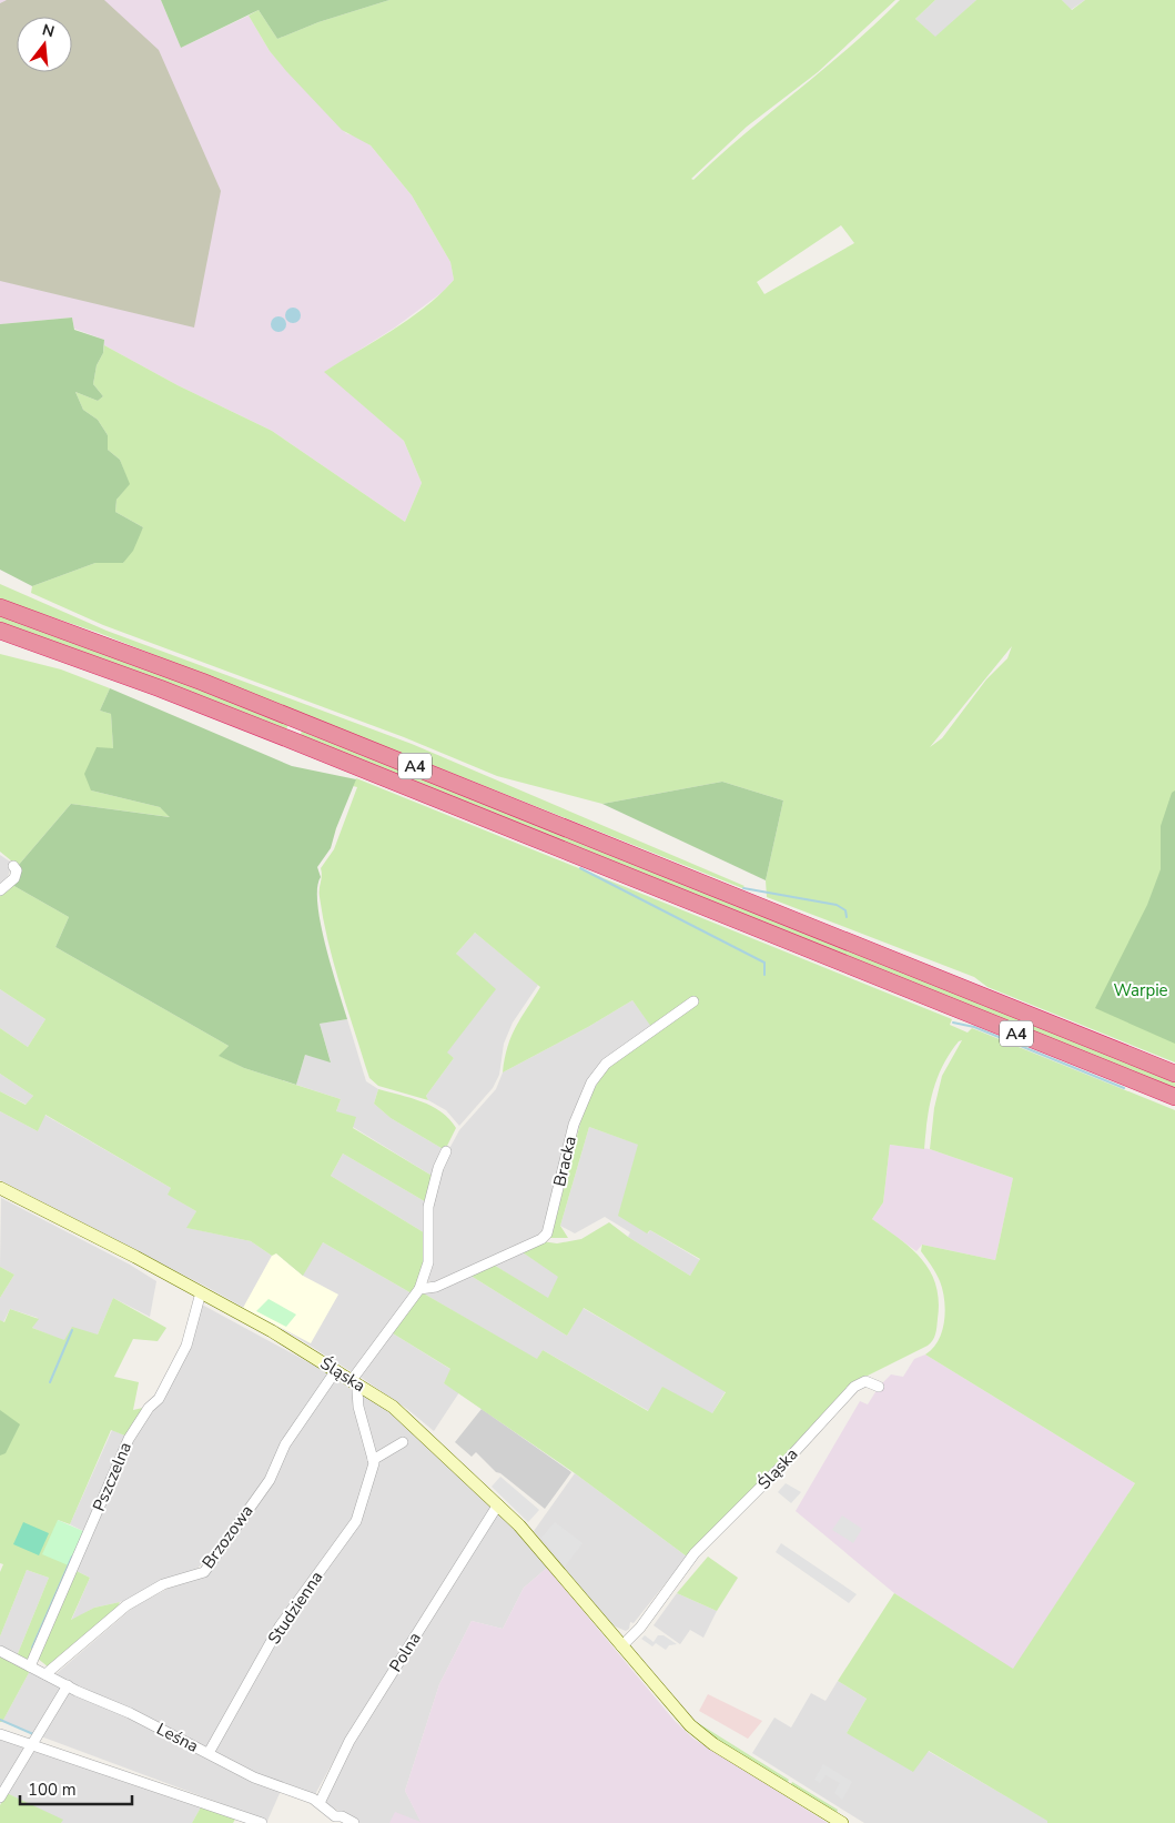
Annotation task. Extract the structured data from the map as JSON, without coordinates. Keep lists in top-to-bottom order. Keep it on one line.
{"streets":{"highway":["A4"],"main road":["Śląska"],"street":["Bracka","Pszczelna","Brzozowa","Studzienna","Polna","Leśna"]},"crossings":[["Śląska","Pszczelna"],["Śląska","Brzozowa"],["Śląska","Polna"],["Pszczelna","Leśna"],["Brzozowa","Leśna"],["Studzienna","Leśna"],["Polna","Leśna"]],"parks":["Warpie"],"scale_bar":"100 m","north":"top"}
